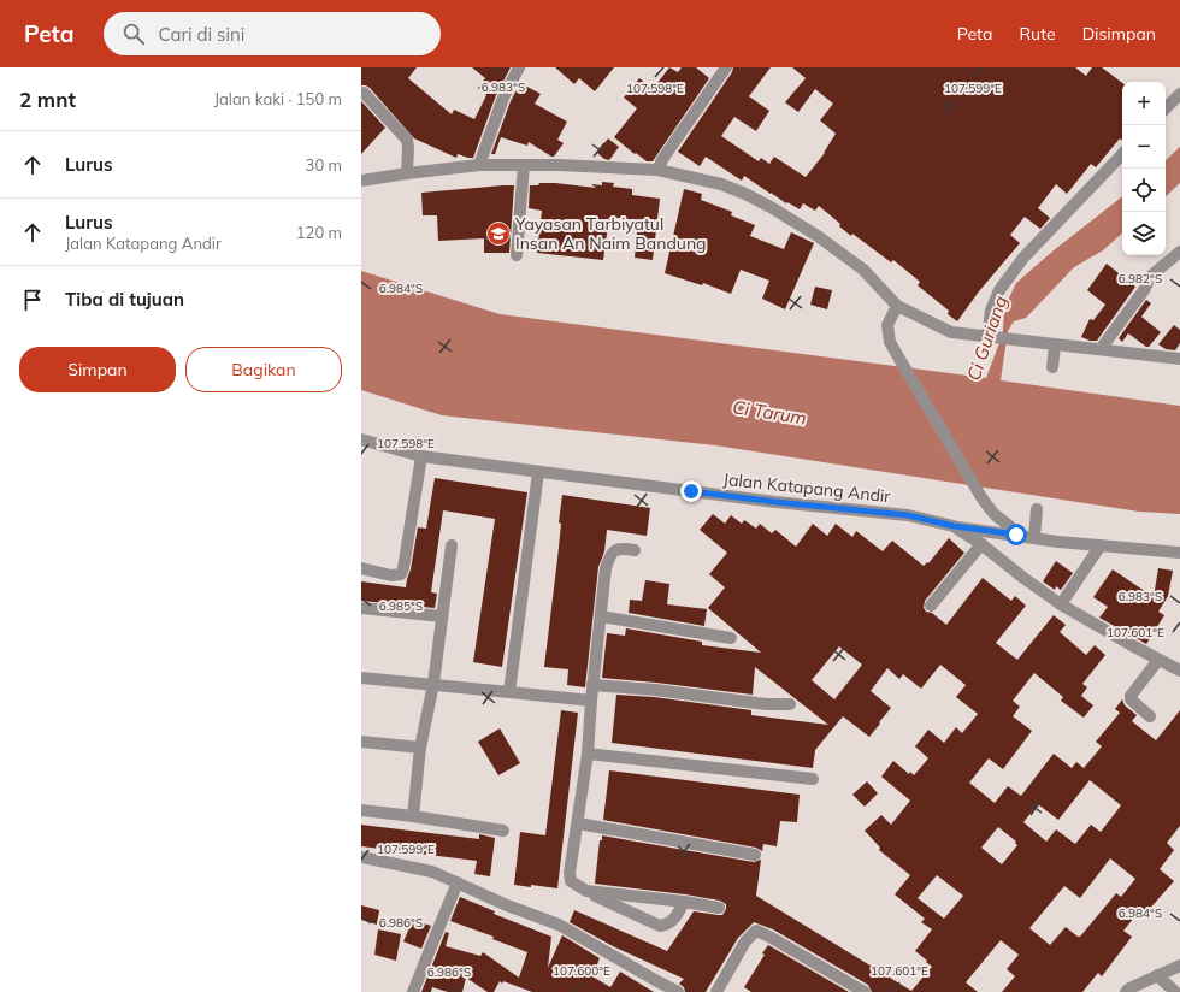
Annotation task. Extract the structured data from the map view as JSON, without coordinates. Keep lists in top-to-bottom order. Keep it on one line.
{"streets":{"street":["Jalan Katapang Andir"]},"water":["Ci Guriang","Ci Tarum"],"places":{"school or university":["Yayasan Tarbiyatul Insan An Naim Bandung"]},"page":{"header":"Peta","search":"Cari di sini","nav":["Peta","Rute","Disimpan"],"heading":["2 mnt","Jalan kaki · 150 m"],"map_buttons":["+","−"],"list":[["Lurus","30 m"],["Lurus","Jalan Katapang Andir","120 m"],"Tiba di tujuan"],"buttons":["Simpan","Bagikan"]},"coordinates":["6.983°S","107.598°E","107.599°E","6.982°S","6.984°S","6.985°S","107.601°E","6.986°S","107.600°E"]}
